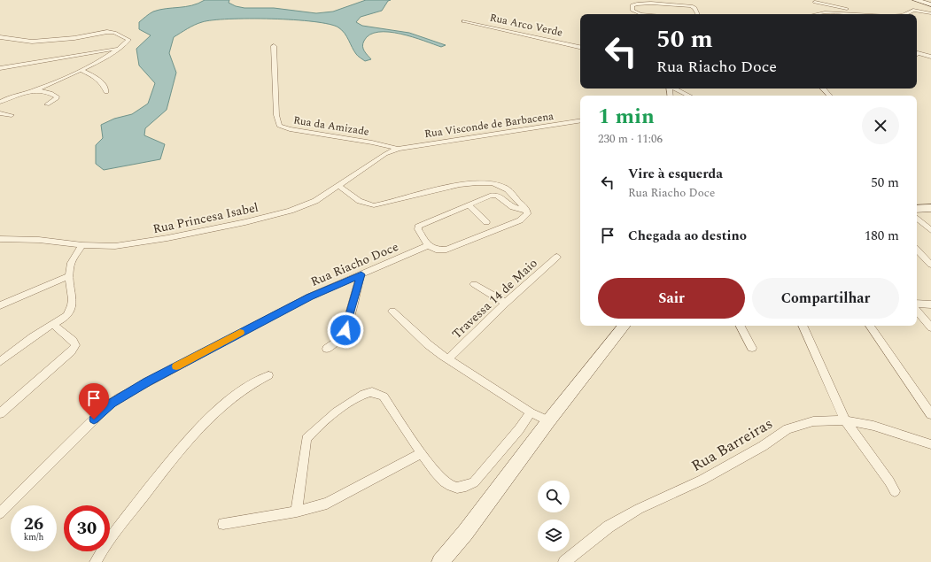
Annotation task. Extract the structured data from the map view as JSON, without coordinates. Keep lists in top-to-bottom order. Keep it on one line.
{"streets":{"street":["Rua Arco Verde","Rua Visconde de Barbacena","Rua da Amizade","Rua Princesa Isabel","Rua Riacho Doce","Travessa 14 de Maio","Rua Barreiras"]},"crossings":[["Rua Visconde de Barbacena","Rua da Amizade"],["Rua Visconde de Barbacena","Rua Princesa Isabel"],["Rua da Amizade","Rua Princesa Isabel"]],"page":{"turn":["50 m","Rua Riacho Doce"],"heading":["1 min","230 m · 11:06"],"list":[{"name":"Vire à esquerda","note":"Rua Riacho Doce","value":"50 m"},{"name":"Chegada ao destino","value":"180 m"}],"buttons":["Sair","Compartilhar"],"speed":"26 km/h","limit":"30"}}
